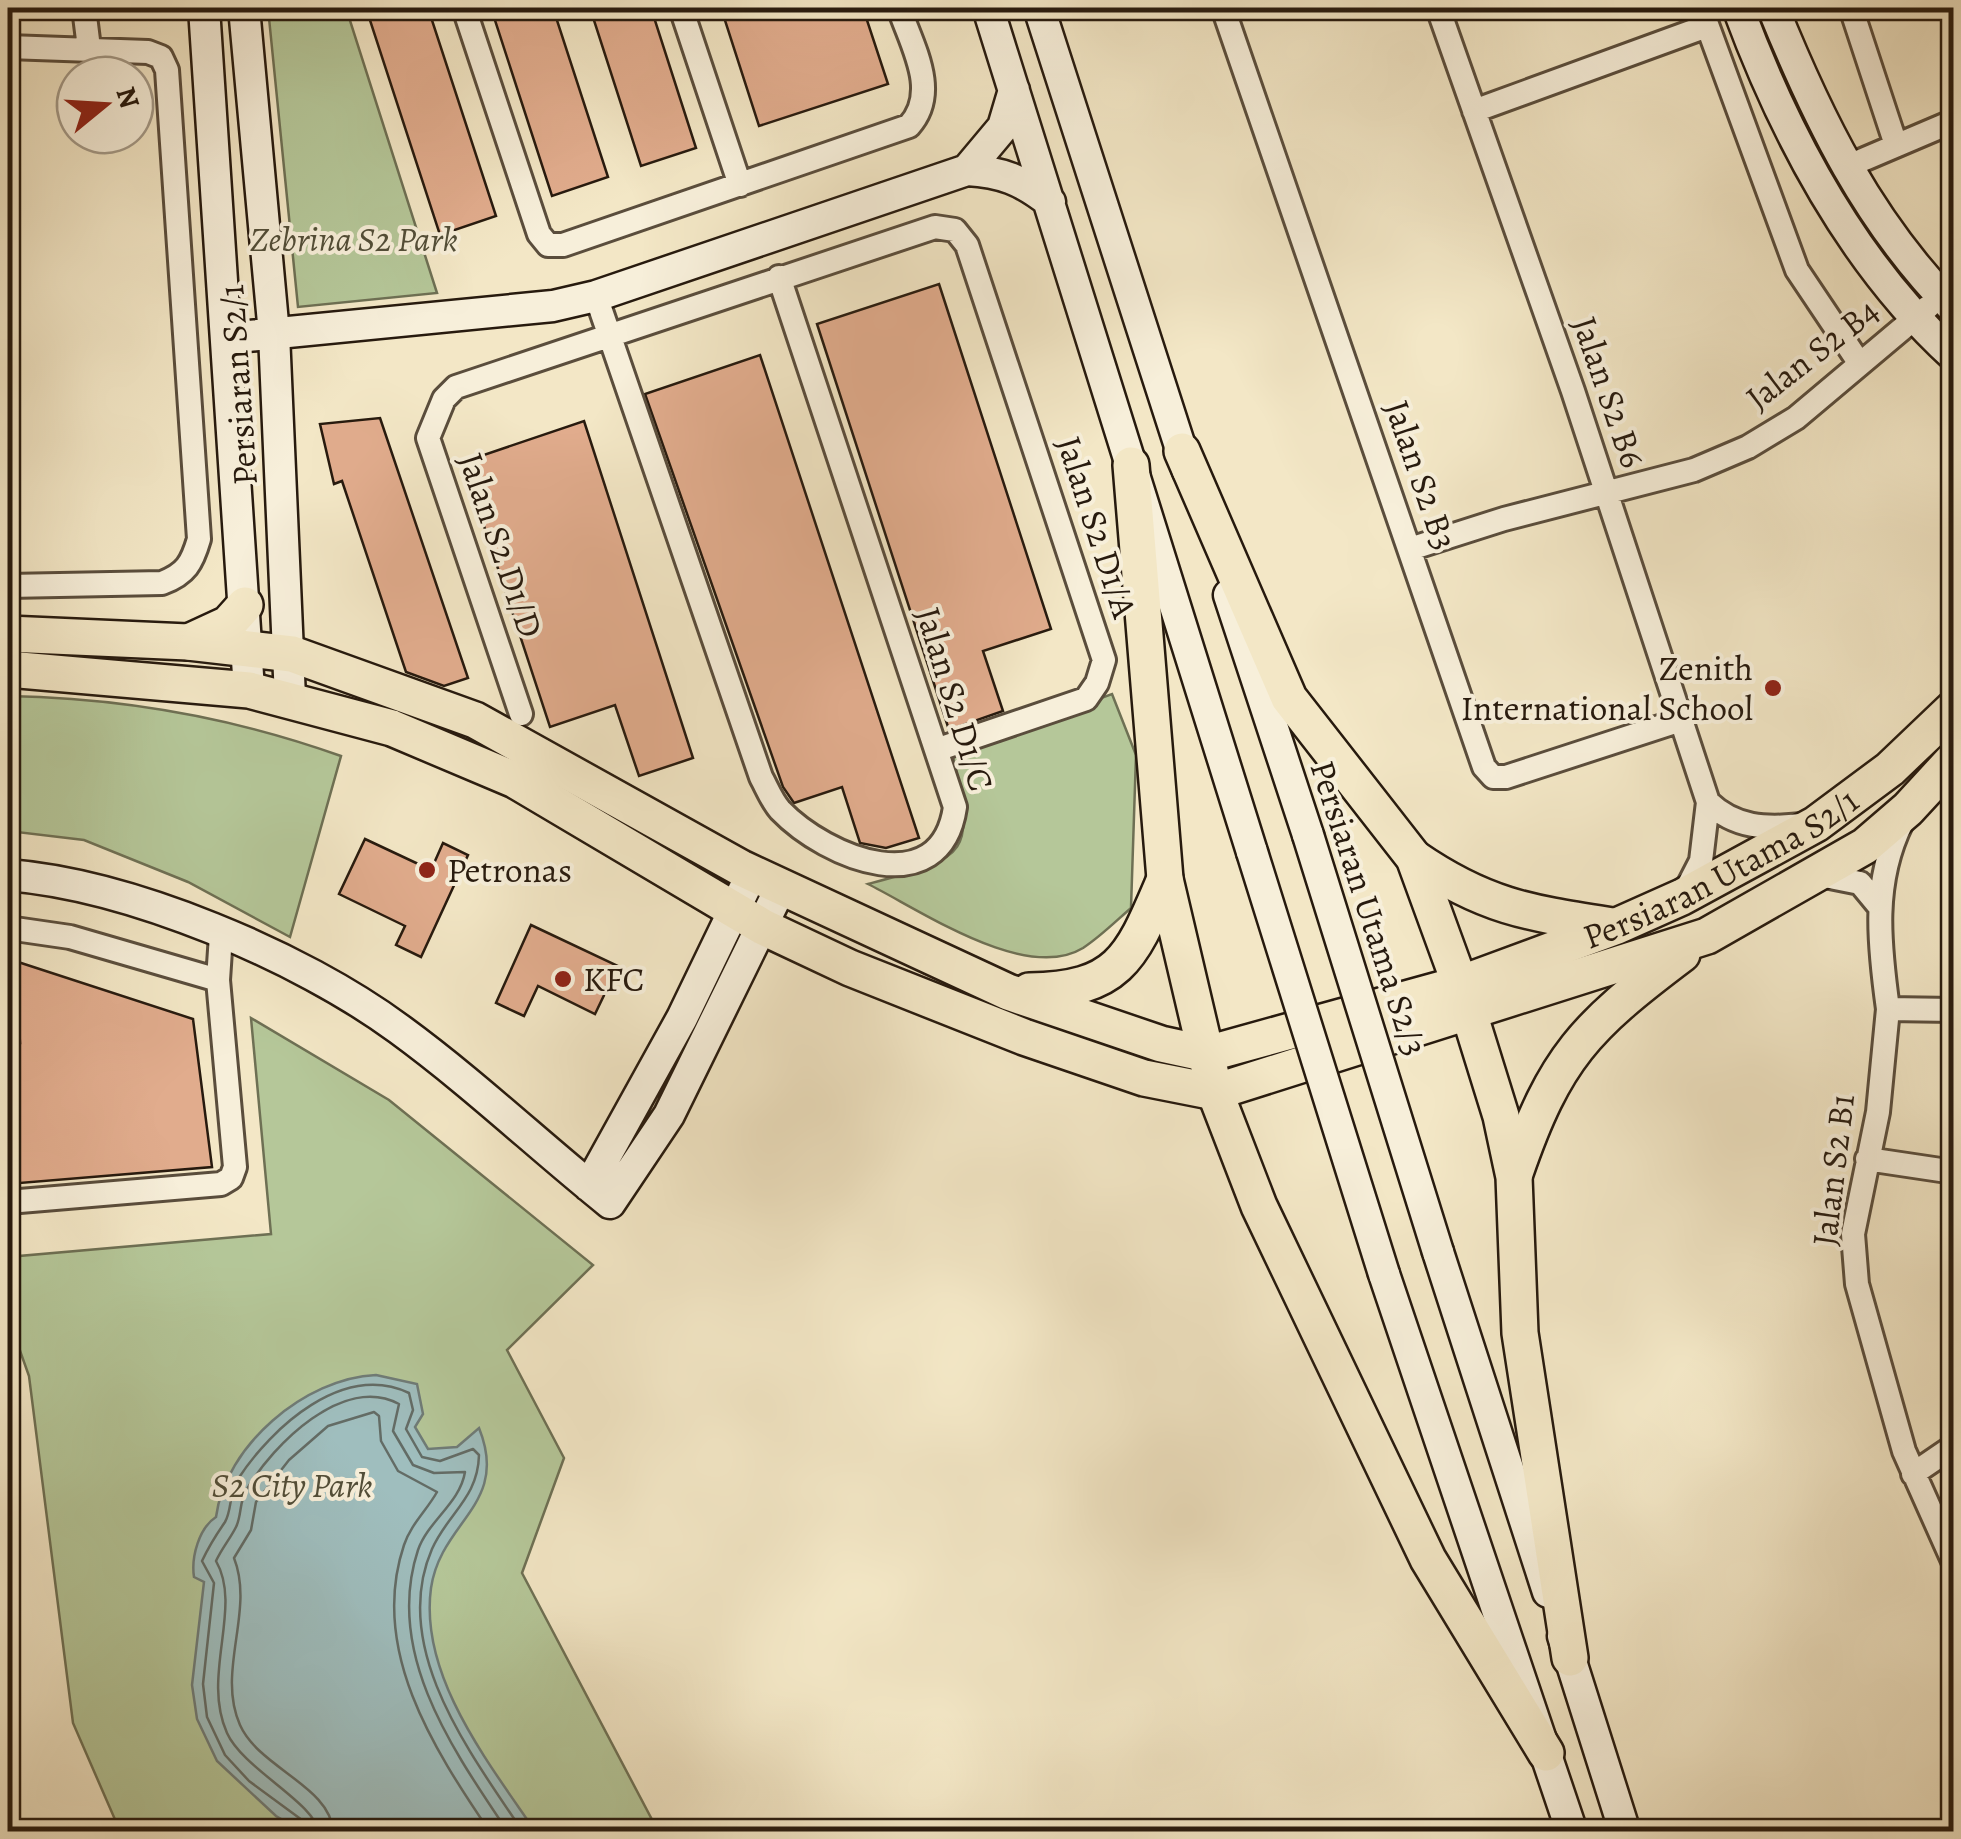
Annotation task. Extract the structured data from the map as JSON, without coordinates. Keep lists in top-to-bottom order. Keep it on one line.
{"streets":{"main road":["Persiaran Utama S2/1"],"street":["Jalan S2 B4","Persiaran S2/1","Jalan S2 B6","Jalan S2 B3","Jalan S2 D1/A","Jalan S2 D1/D","Jalan S2 D1/C","Persiaran Utama S2/3","Jalan S2 B1"]},"crossings":[["Jalan S2 B4","Jalan S2 B6"],["Jalan S2 B4","Jalan S2 B3"],["Jalan S2 B6","Jalan S2 B3"],["Jalan S2 B6","Persiaran Utama S2/1"],["Jalan S2 D1/A","Jalan S2 D1/D"],["Jalan S2 D1/A","Jalan S2 D1/C"],["Jalan S2 D1/D","Jalan S2 D1/C"],["Persiaran Utama S2/1","Jalan S2 B1"]],"parks":["Zebrina S2 Park","S2 City Park"],"places":["Zenith International School","Petronas","KFC"],"north":"right"}
